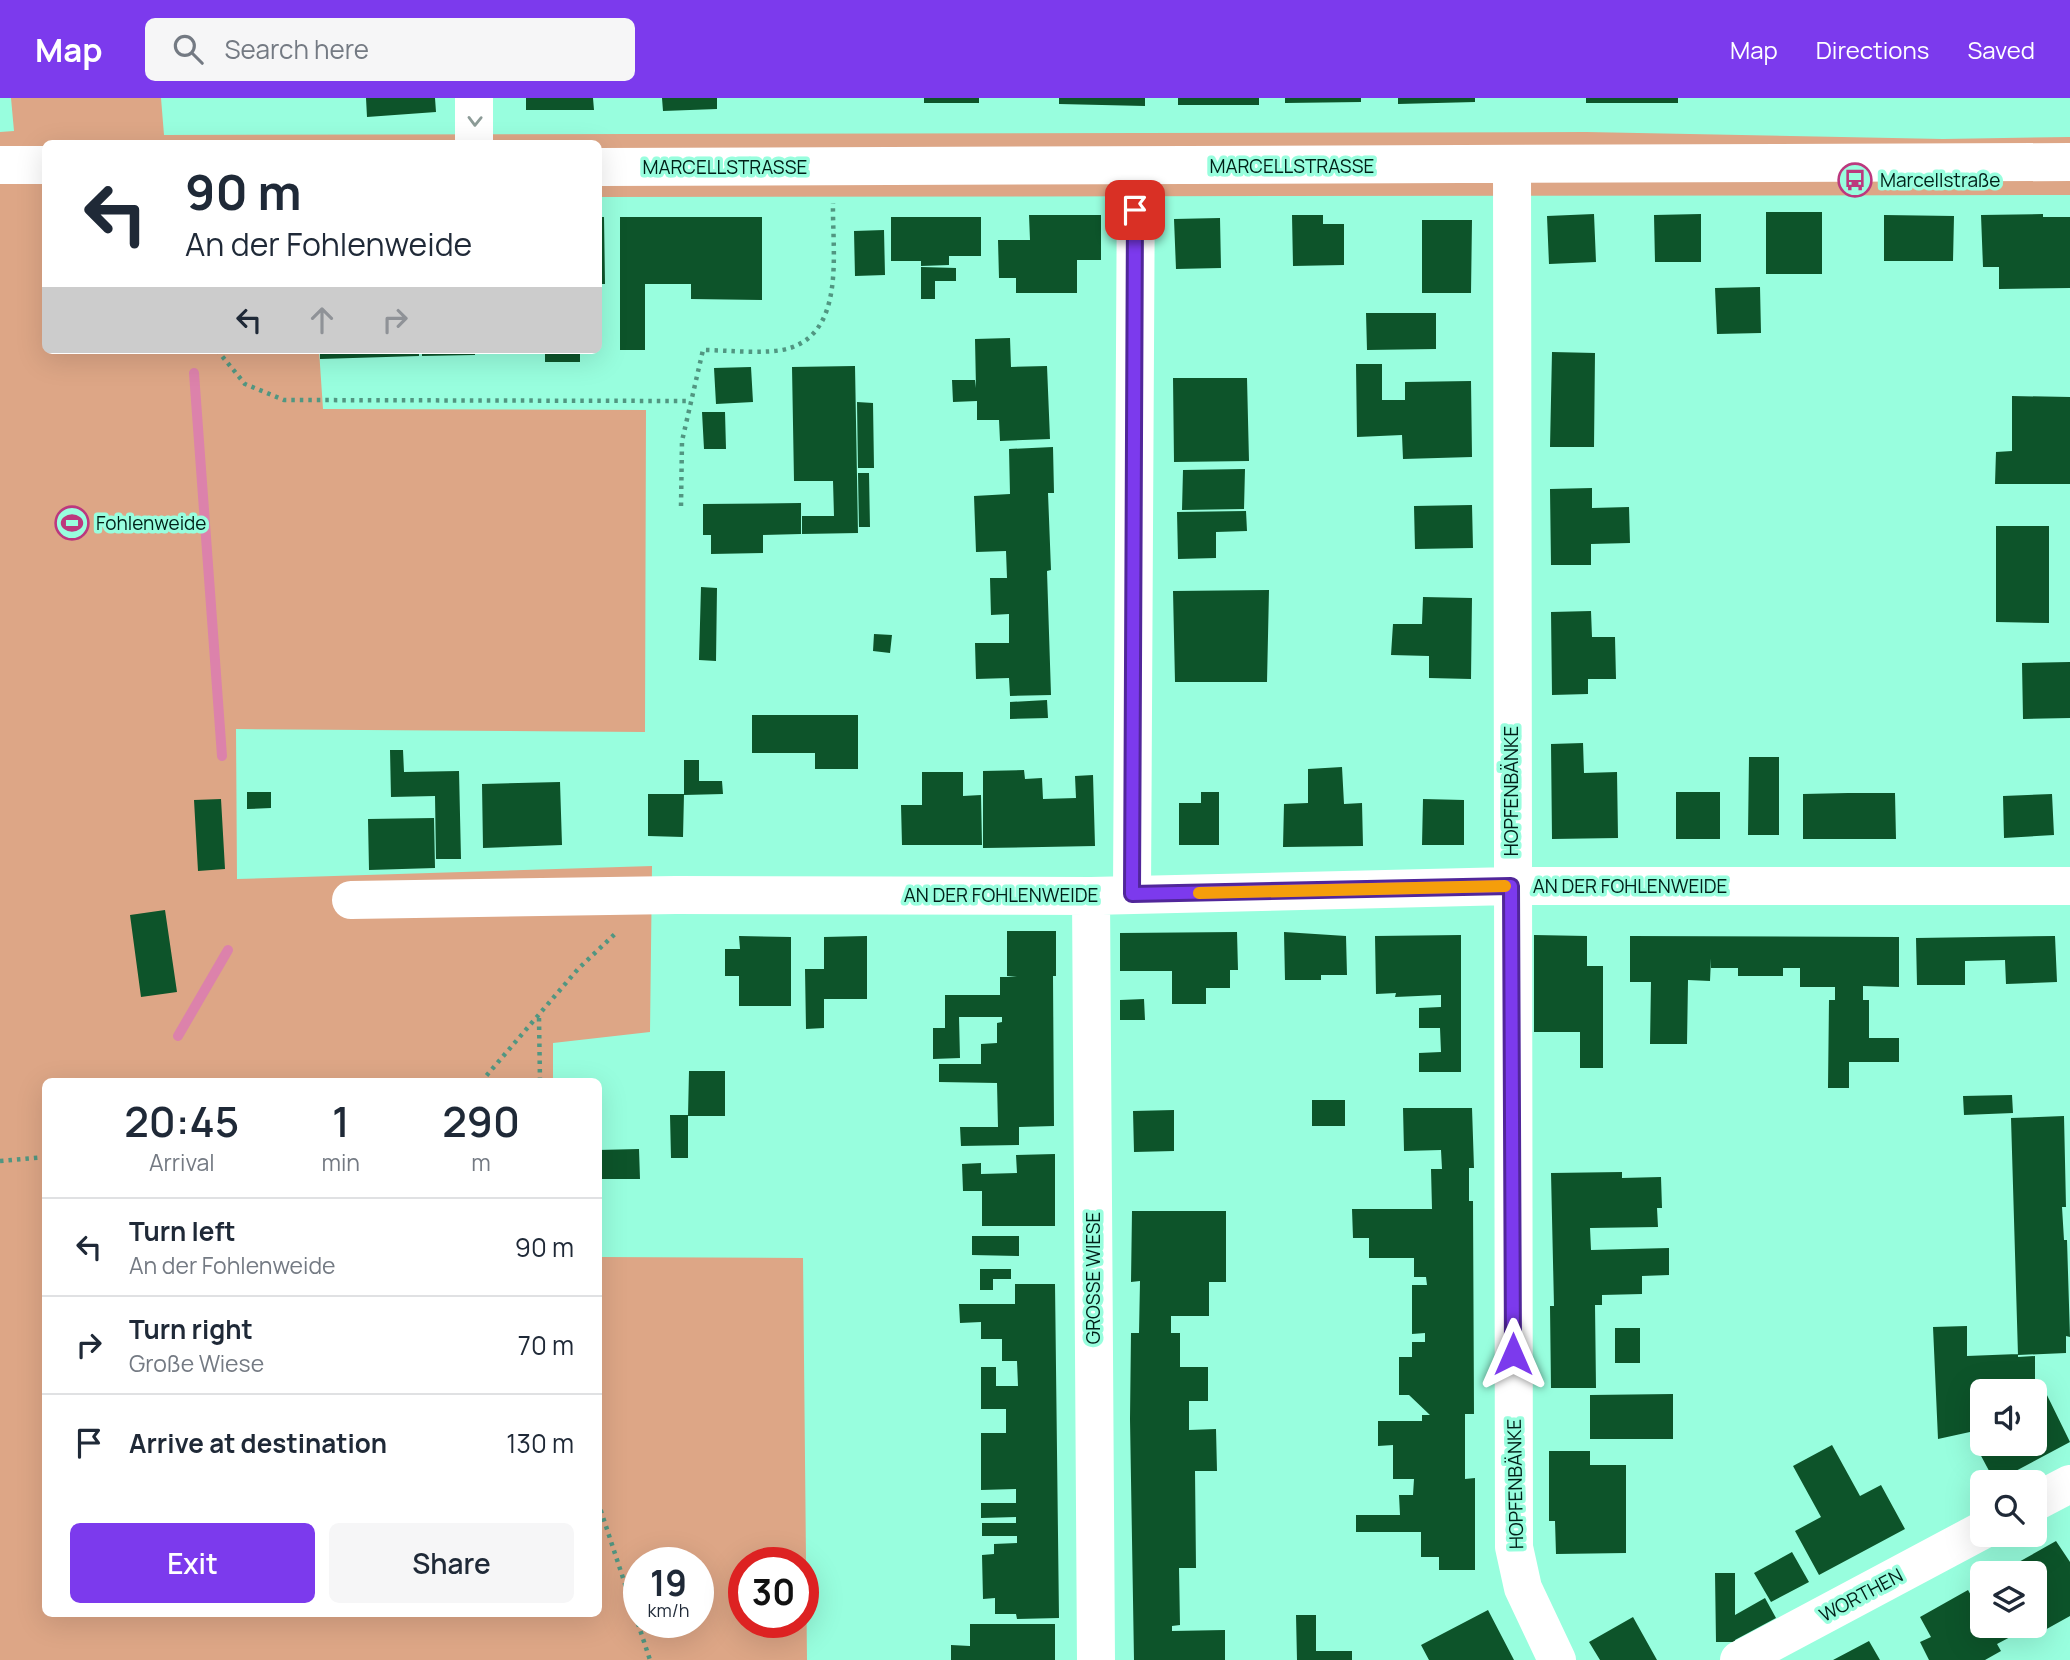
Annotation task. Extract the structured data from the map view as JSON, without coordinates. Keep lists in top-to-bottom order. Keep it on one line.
{"streets":{"street":["MARCELLSTRASSE","HOPFENBÄNKE","AN DER FOHLENWEIDE","GROSSE WIESE","WORTHEN"]},"crossings":[["MARCELLSTRASSE","HOPFENBÄNKE"],["HOPFENBÄNKE","AN DER FOHLENWEIDE"],["AN DER FOHLENWEIDE","GROSSE WIESE"]],"places":{"bus stop":["Marcellstraße"],"sports":["Fohlenweide"]},"page":{"header":"Map","search":"Search here","nav":["Map","Directions","Saved"],"turn":["90 m","An der Fohlenweide"],"eta":["20:45","Arrival","1","min","290","m"],"list":[{"name":"Turn left","note":"An der Fohlenweide","value":"90 m"},{"name":"Turn right","note":"Große Wiese","value":"70 m"},{"name":"Arrive at destination","value":"130 m"}],"buttons":["Exit","Share"],"speed":"19 km/h","limit":"30"}}
